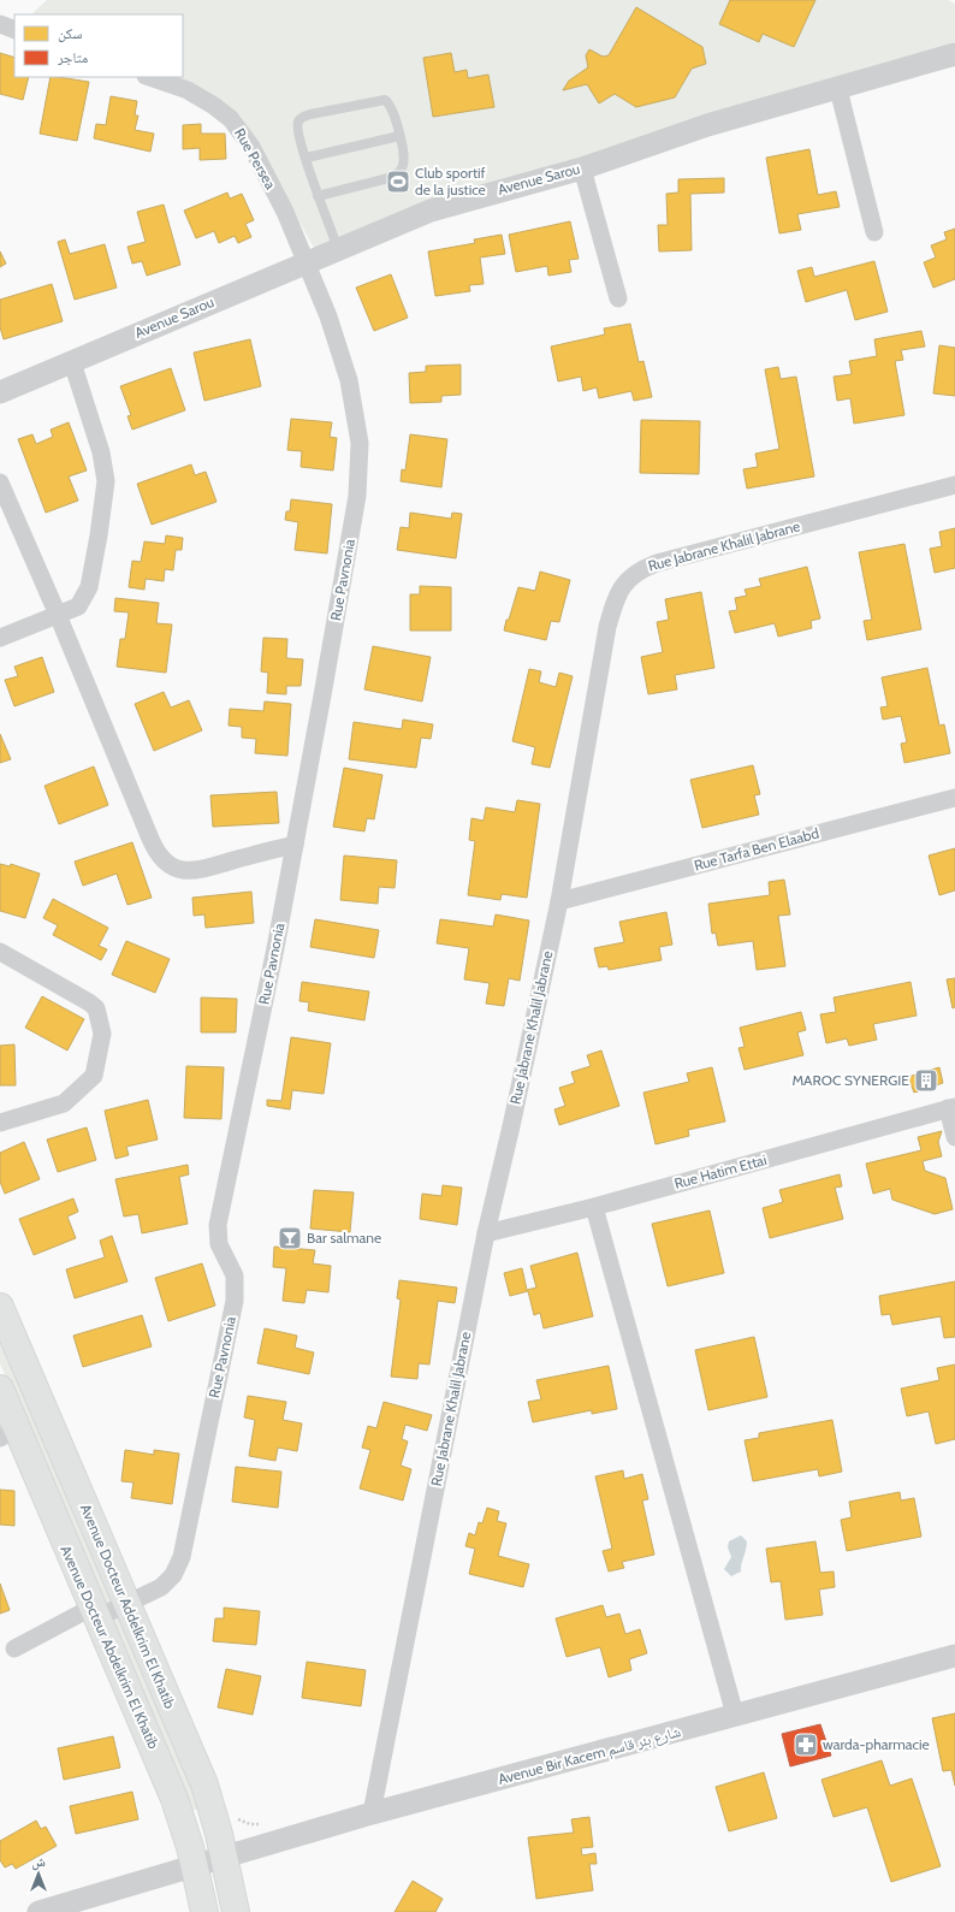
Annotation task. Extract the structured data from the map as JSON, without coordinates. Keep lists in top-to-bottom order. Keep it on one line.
{"streets":{"main road":["Avenue Docteur Addelkrim El Khatib","Avenue Docteur Abdelkrim El Khatib"],"street":["Rue Persea","Avenue Sarou","Rue Jabrane Khalil Jabrane","Rue Pavnonia","Rue Tarfa Ben Elaabd","Rue Hatim Ettai","Avenue Bir Kacem شارع بئر قاسم"]},"crossings":[["Rue Persea","Avenue Sarou"],["Rue Persea","Rue Pavnonia"],["Avenue Sarou","Rue Pavnonia"],["Rue Jabrane Khalil Jabrane","Rue Tarfa Ben Elaabd"],["Rue Jabrane Khalil Jabrane","Rue Hatim Ettai"],["Rue Jabrane Khalil Jabrane","Avenue Bir Kacem شارع بئر قاسم"],["Rue Pavnonia","Avenue Docteur Addelkrim El Khatib"],["Rue Pavnonia","Avenue Docteur Abdelkrim El Khatib"],["Avenue Docteur Addelkrim El Khatib","Avenue Bir Kacem شارع بئر قاسم"],["Avenue Docteur Abdelkrim El Khatib","Avenue Bir Kacem شارع بئر قاسم"]],"places":{"sports":["Club sportif de la justice"],"building":["MAROC SYNERGIE"],"bar":["Bar salmane"],"pharmacy":["warda-pharmacie"]},"legend":["سكن","متاجر"],"north":"top"}
